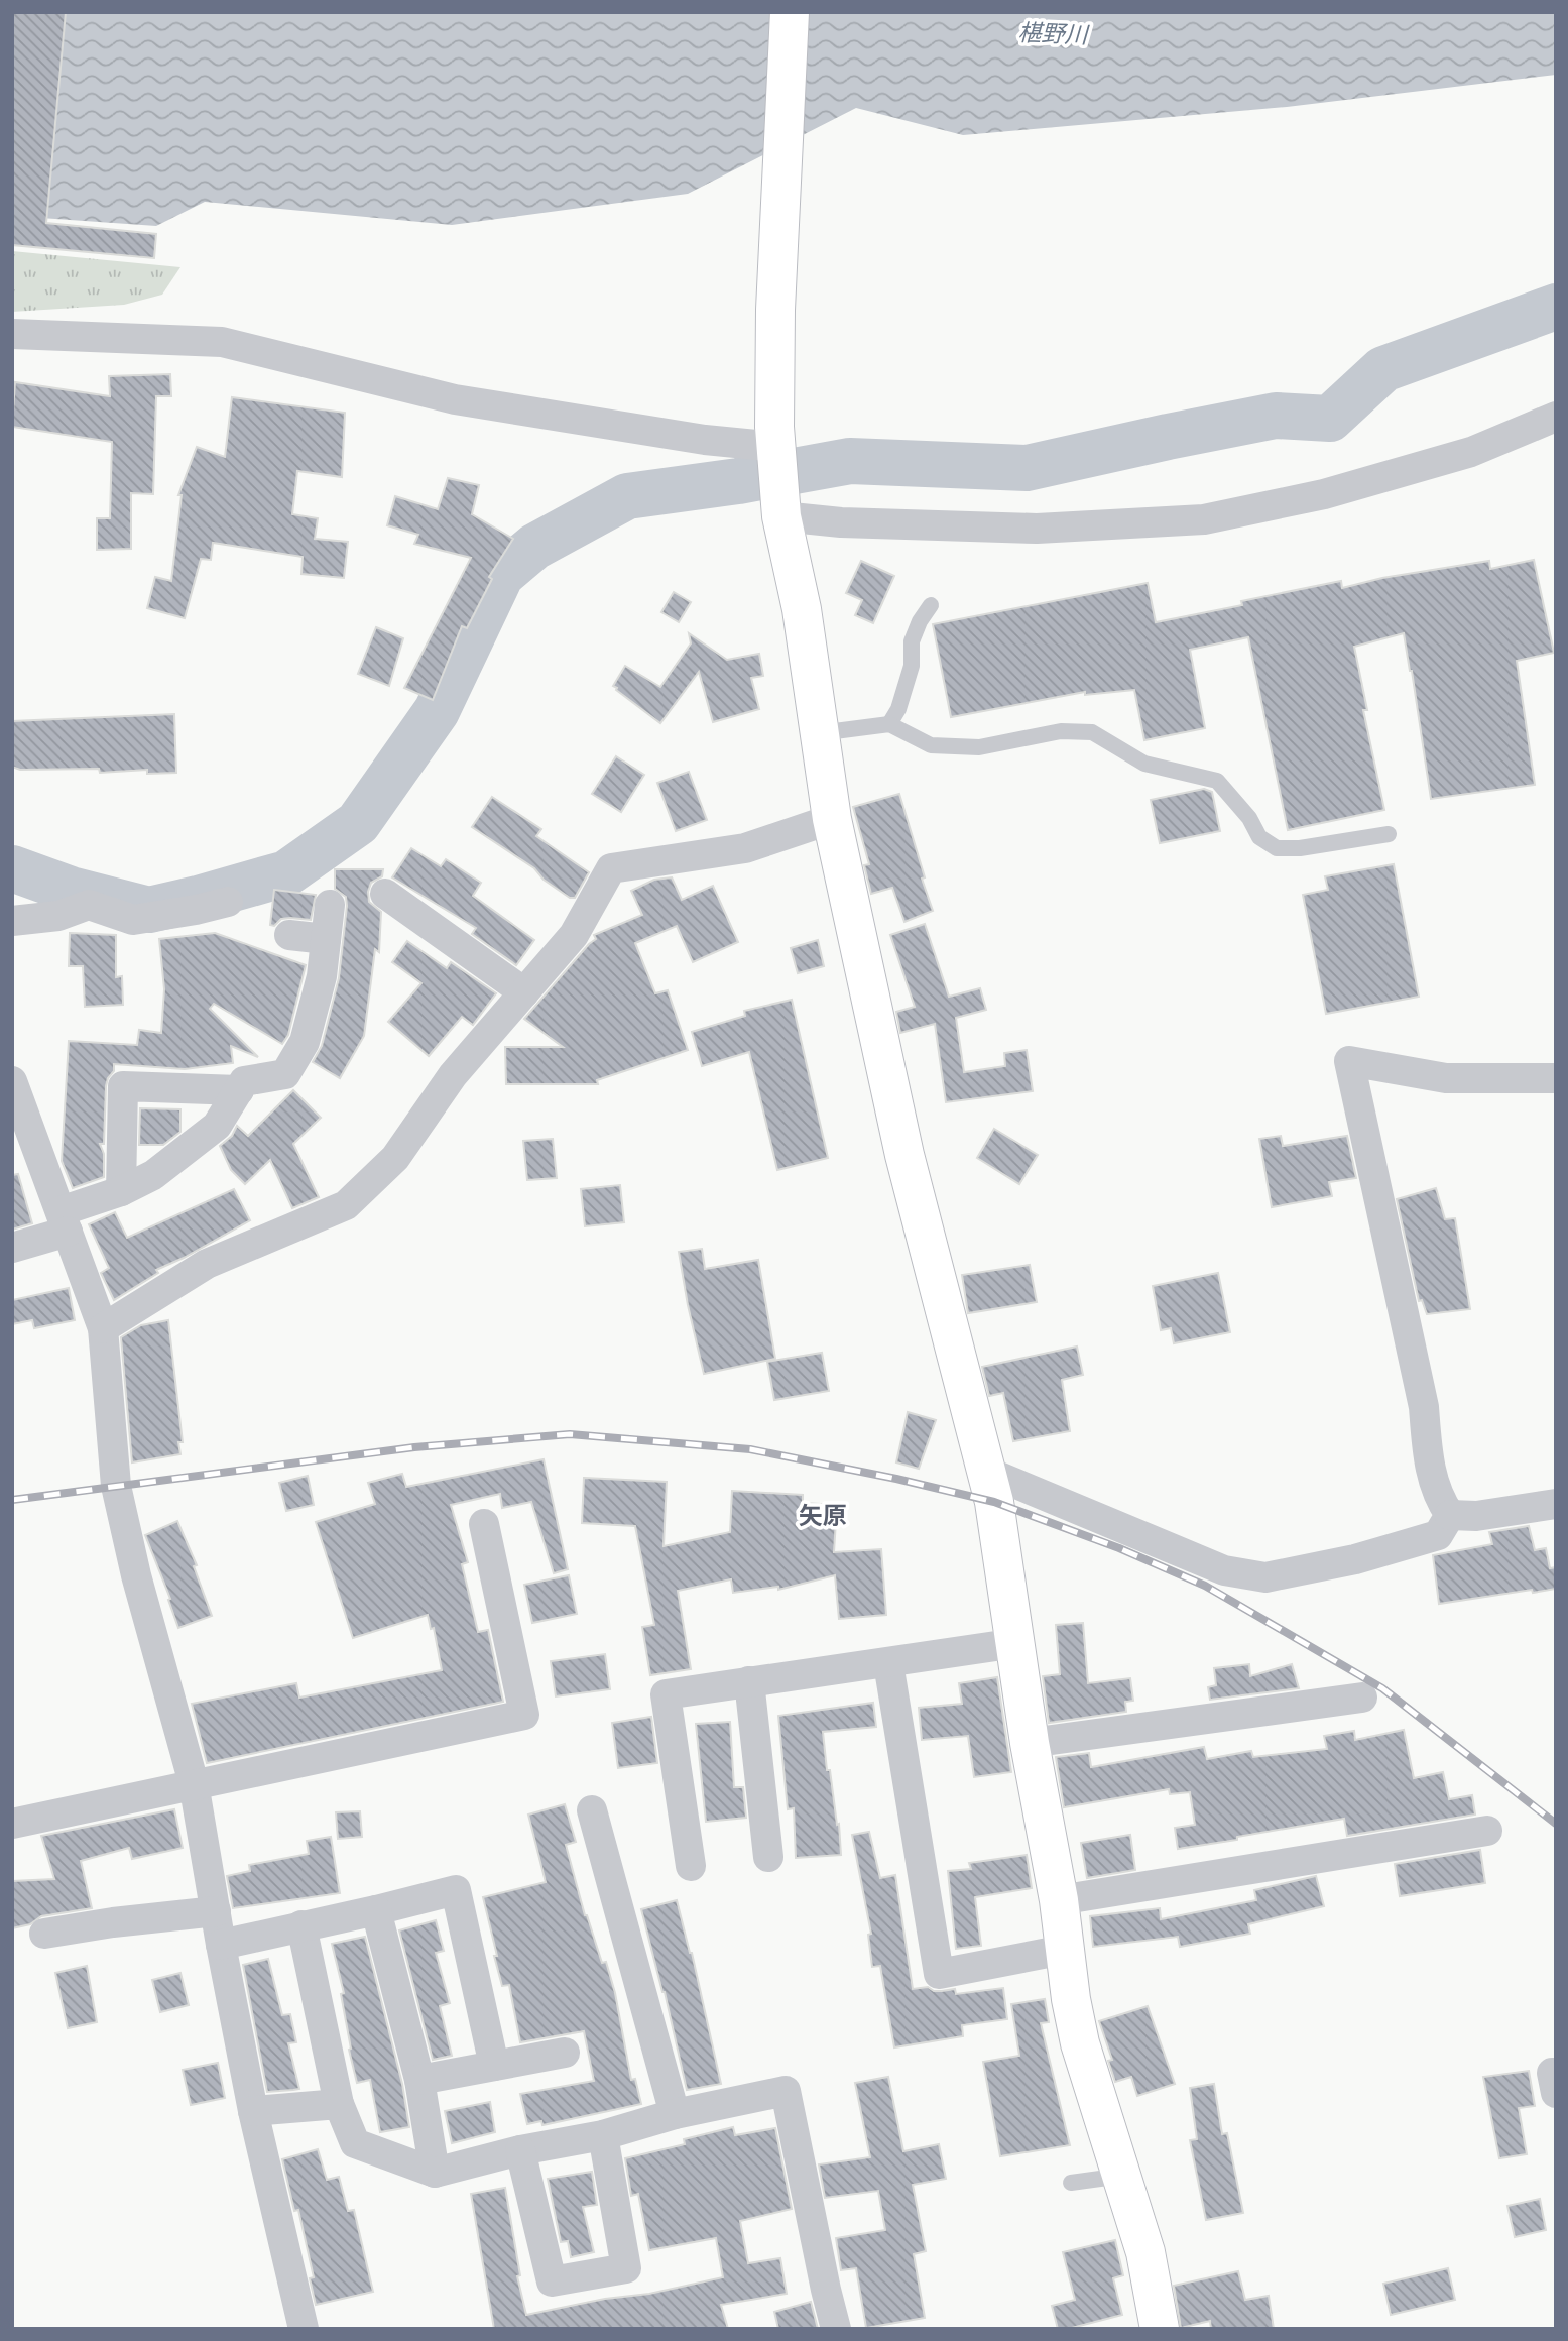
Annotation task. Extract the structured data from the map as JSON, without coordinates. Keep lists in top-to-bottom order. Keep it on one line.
{"districts":["矢原"],"water":["椹野川"]}
